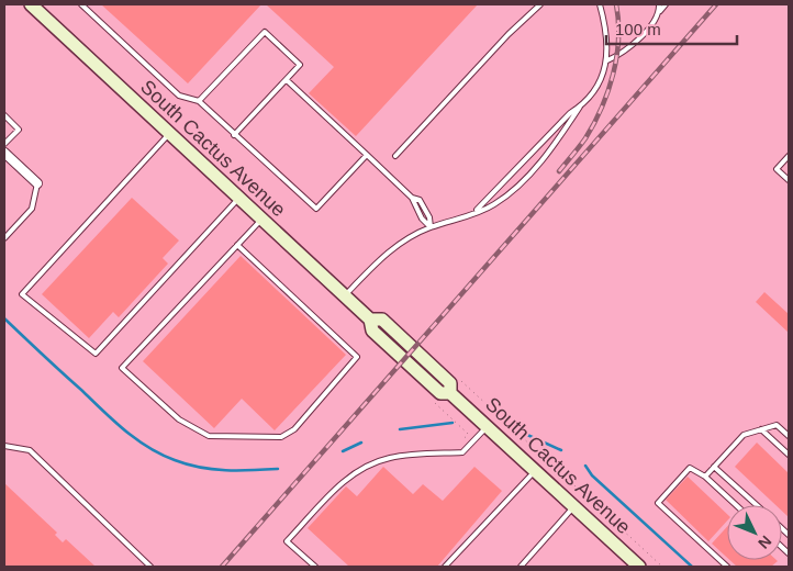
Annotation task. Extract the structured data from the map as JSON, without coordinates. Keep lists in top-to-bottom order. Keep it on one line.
{"streets":{"main road":["South Cactus Avenue"]},"scale_bar":"100 m","north":"bottom right"}
